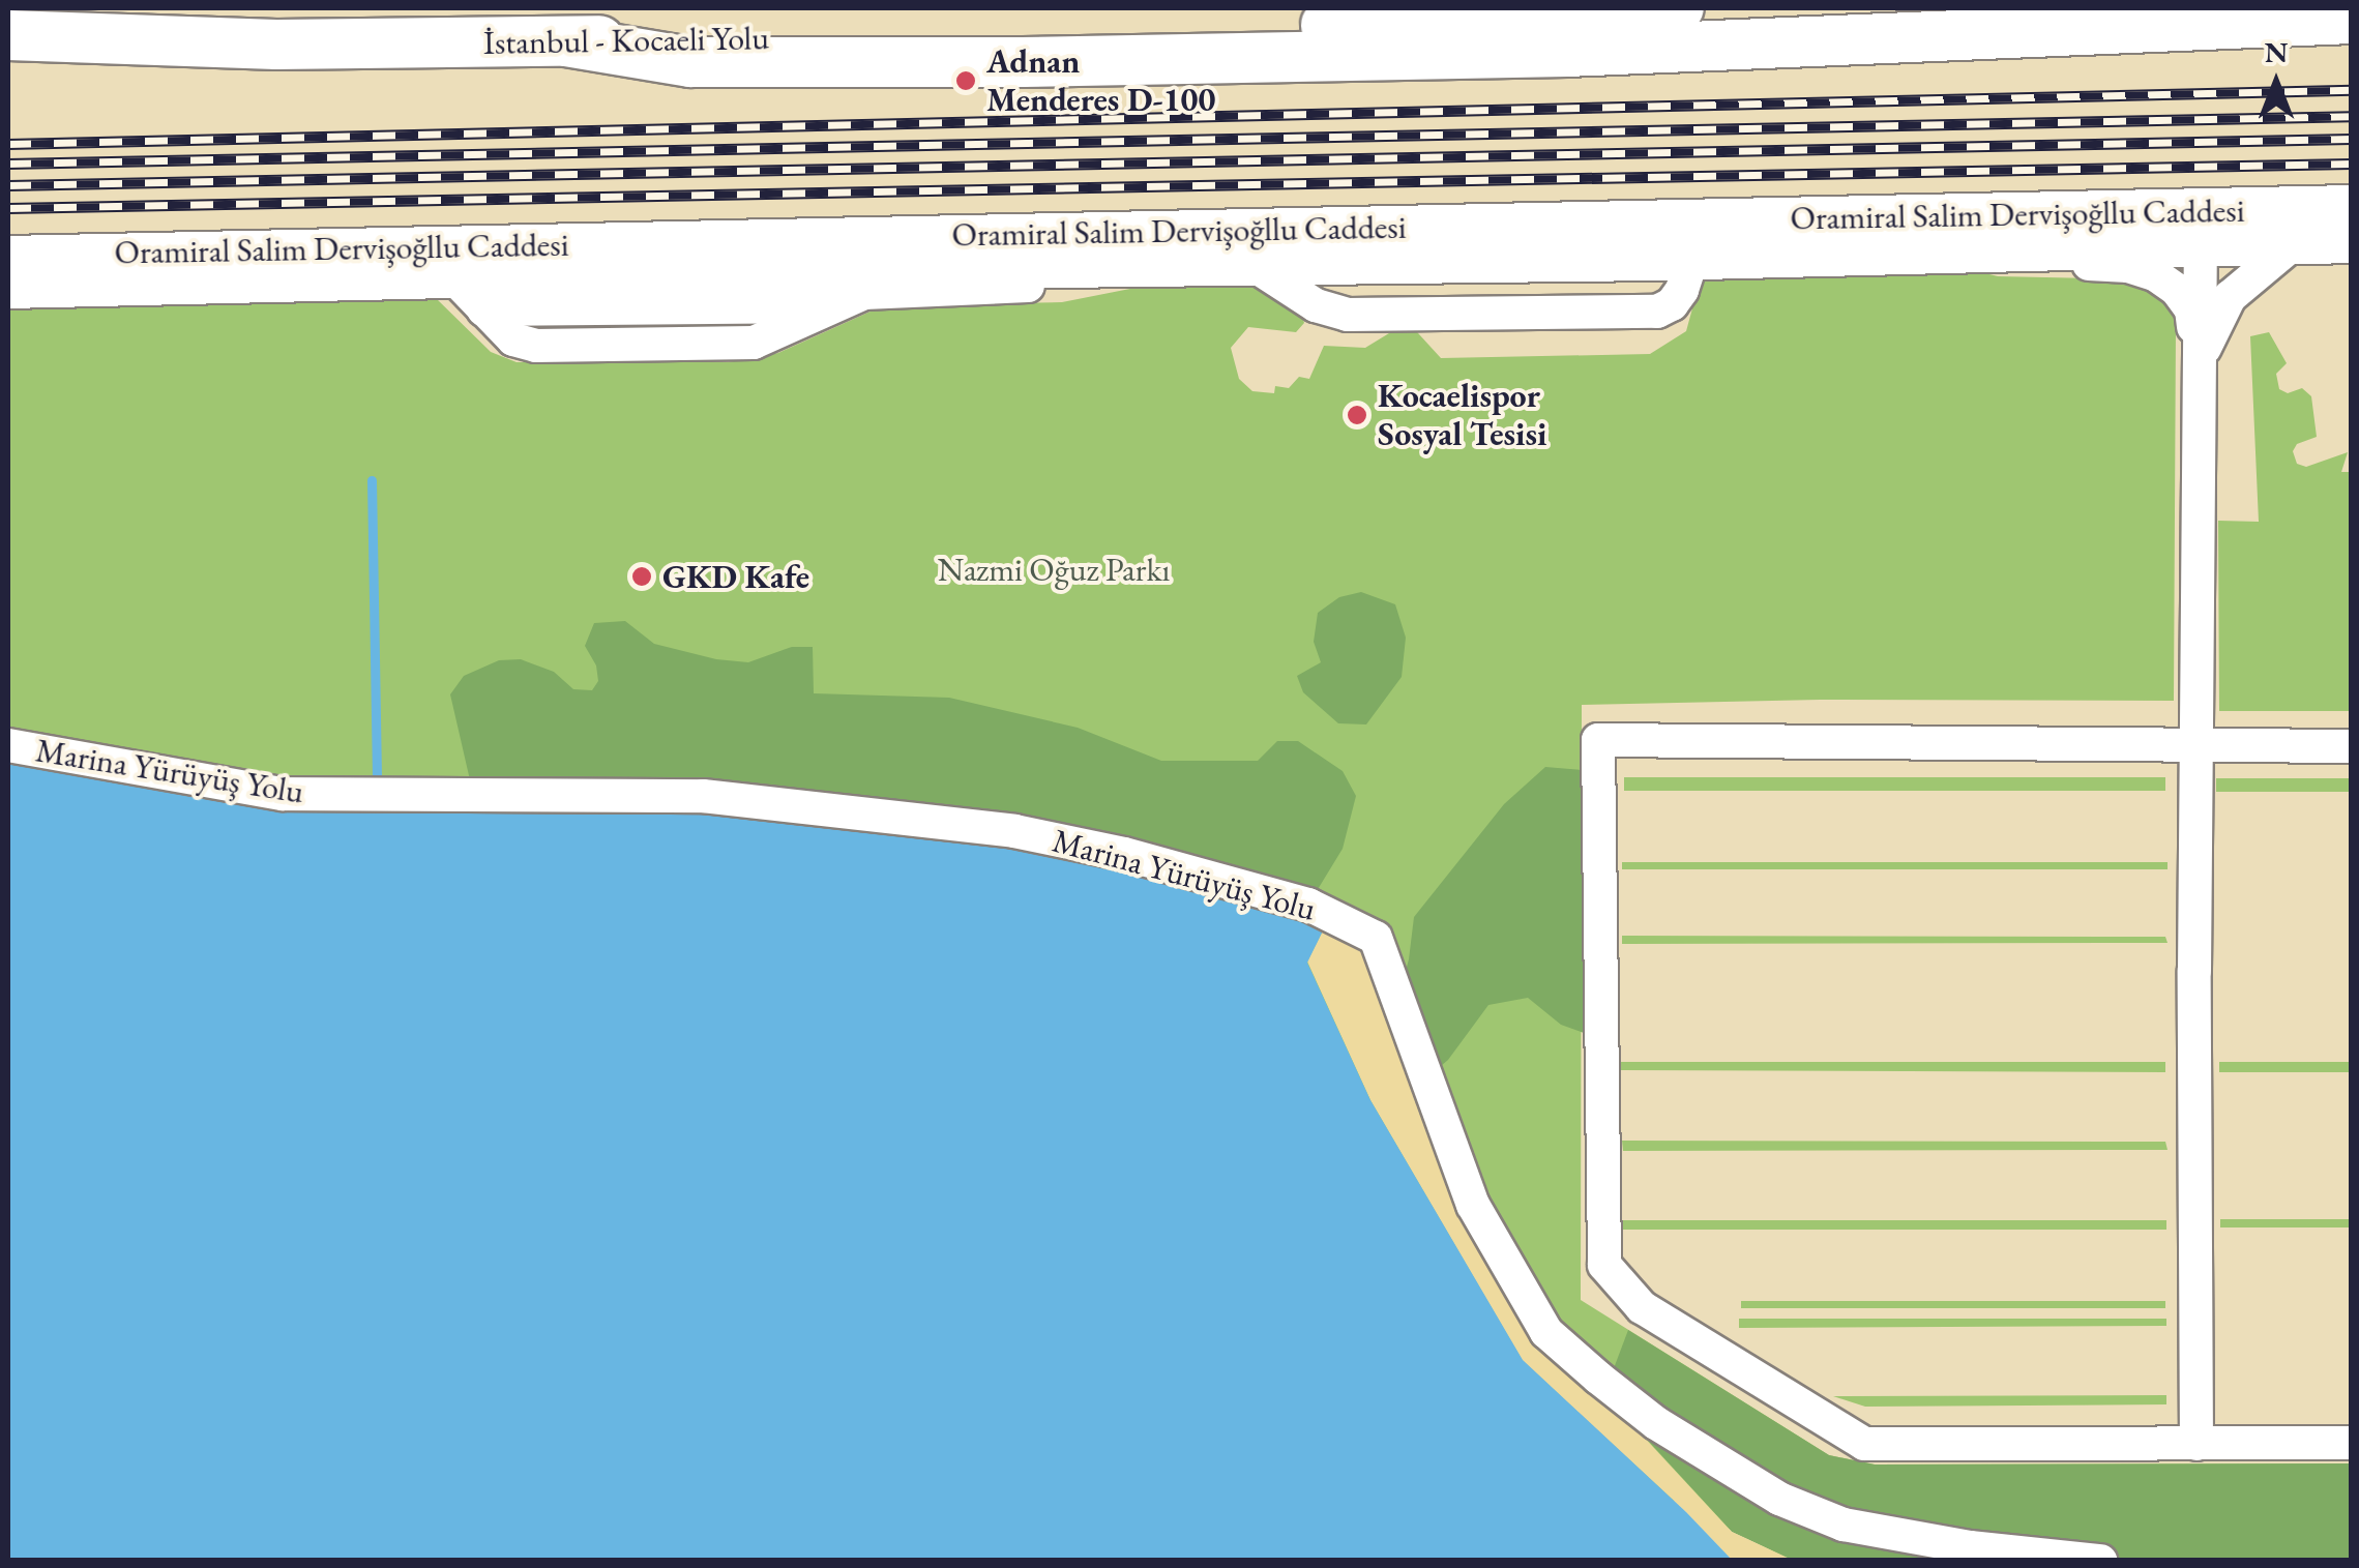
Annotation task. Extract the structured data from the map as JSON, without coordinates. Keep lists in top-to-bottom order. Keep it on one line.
{"streets":{"highway":["İstanbul - Kocaeli Yolu"],"main road":["Oramiral Salim Dervişoğllu Caddesi"],"street":["Marina Yürüyüş Yolu"]},"parks":["Nazmi Oğuz Parkı"],"places":["Adnan Menderes D-100","Kocaelispor Sosyal Tesisi","GKD Kafe"],"north":"top"}
